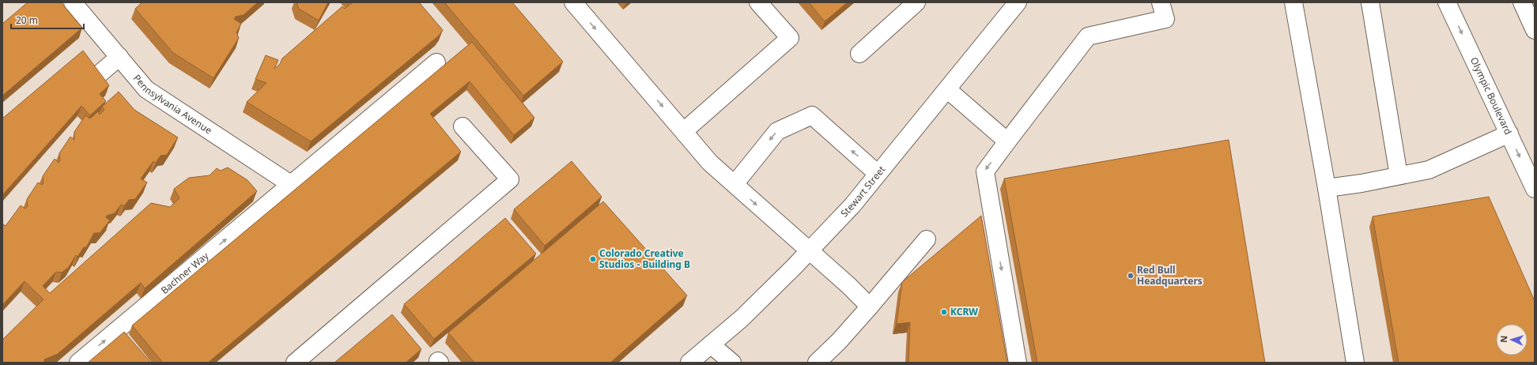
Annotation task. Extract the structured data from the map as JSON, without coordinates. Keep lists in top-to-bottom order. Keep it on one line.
{"streets":{"street":["Olympic Boulevard","Pennsylvania Avenue","Stewart Street","Bachner Way"]},"crossings":[["Pennsylvania Avenue","Bachner Way"]],"one_way":["Bachner Way"],"places":["Colorado Creative Studios - Building B","Red Bull Headquarters","KCRW"],"scale_bar":"20 m","north":"left"}
